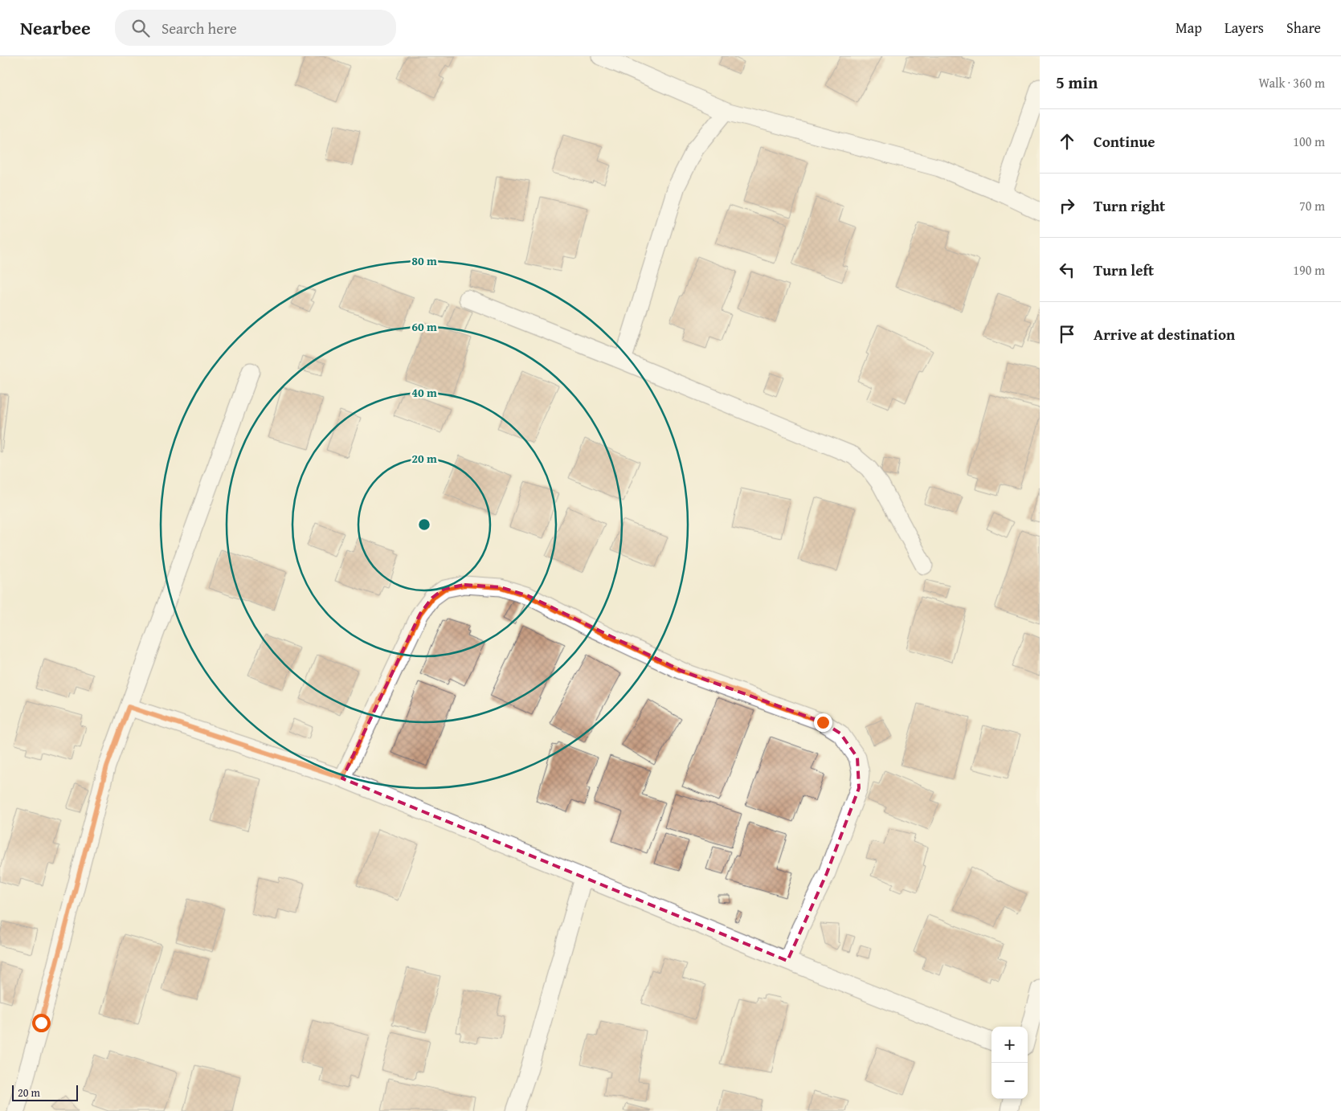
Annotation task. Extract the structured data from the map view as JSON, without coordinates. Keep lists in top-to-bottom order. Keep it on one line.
{"scale_bar":"20 m","page":{"header":"Nearbee","search":"Search here","nav":["Map","Layers","Share"],"heading":["5 min","Walk · 360 m"],"list":[["Continue","100 m"],["Turn right","70 m"],["Turn left","190 m"],"Arrive at destination"],"map_buttons":["+","−"],"scale":"20 m"},"rings":["80 m","60 m","40 m","20 m"]}
